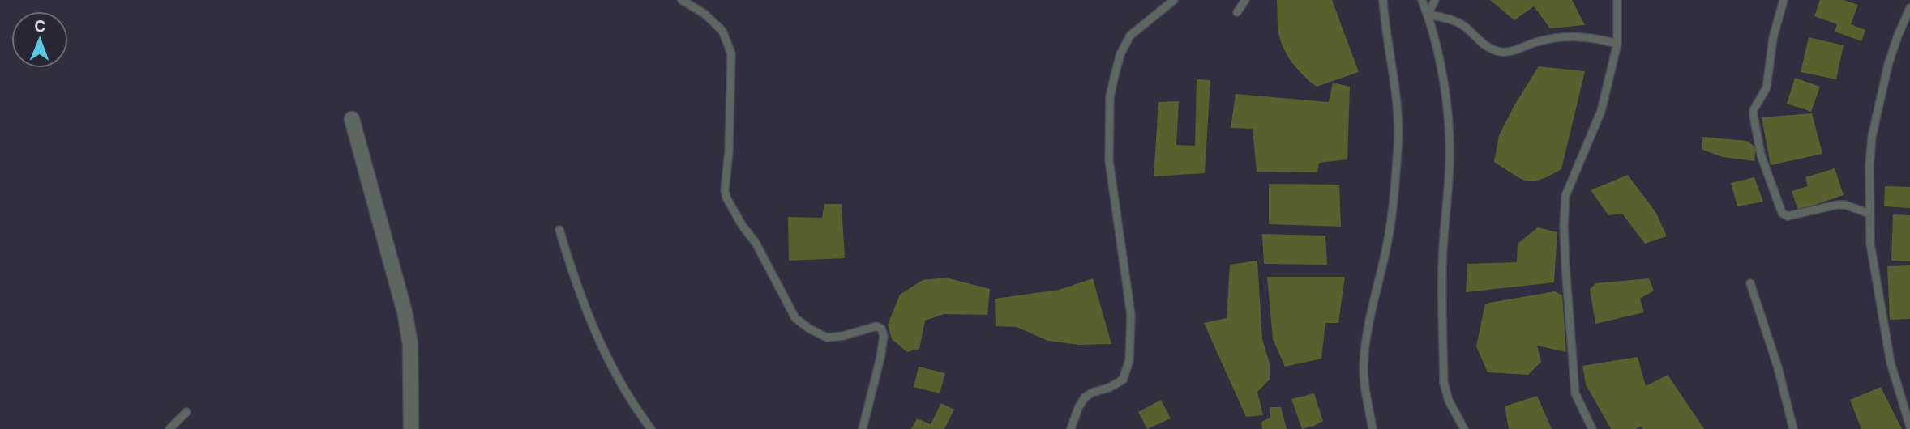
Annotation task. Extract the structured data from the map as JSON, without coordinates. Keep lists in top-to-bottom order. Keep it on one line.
{"north":"top"}
